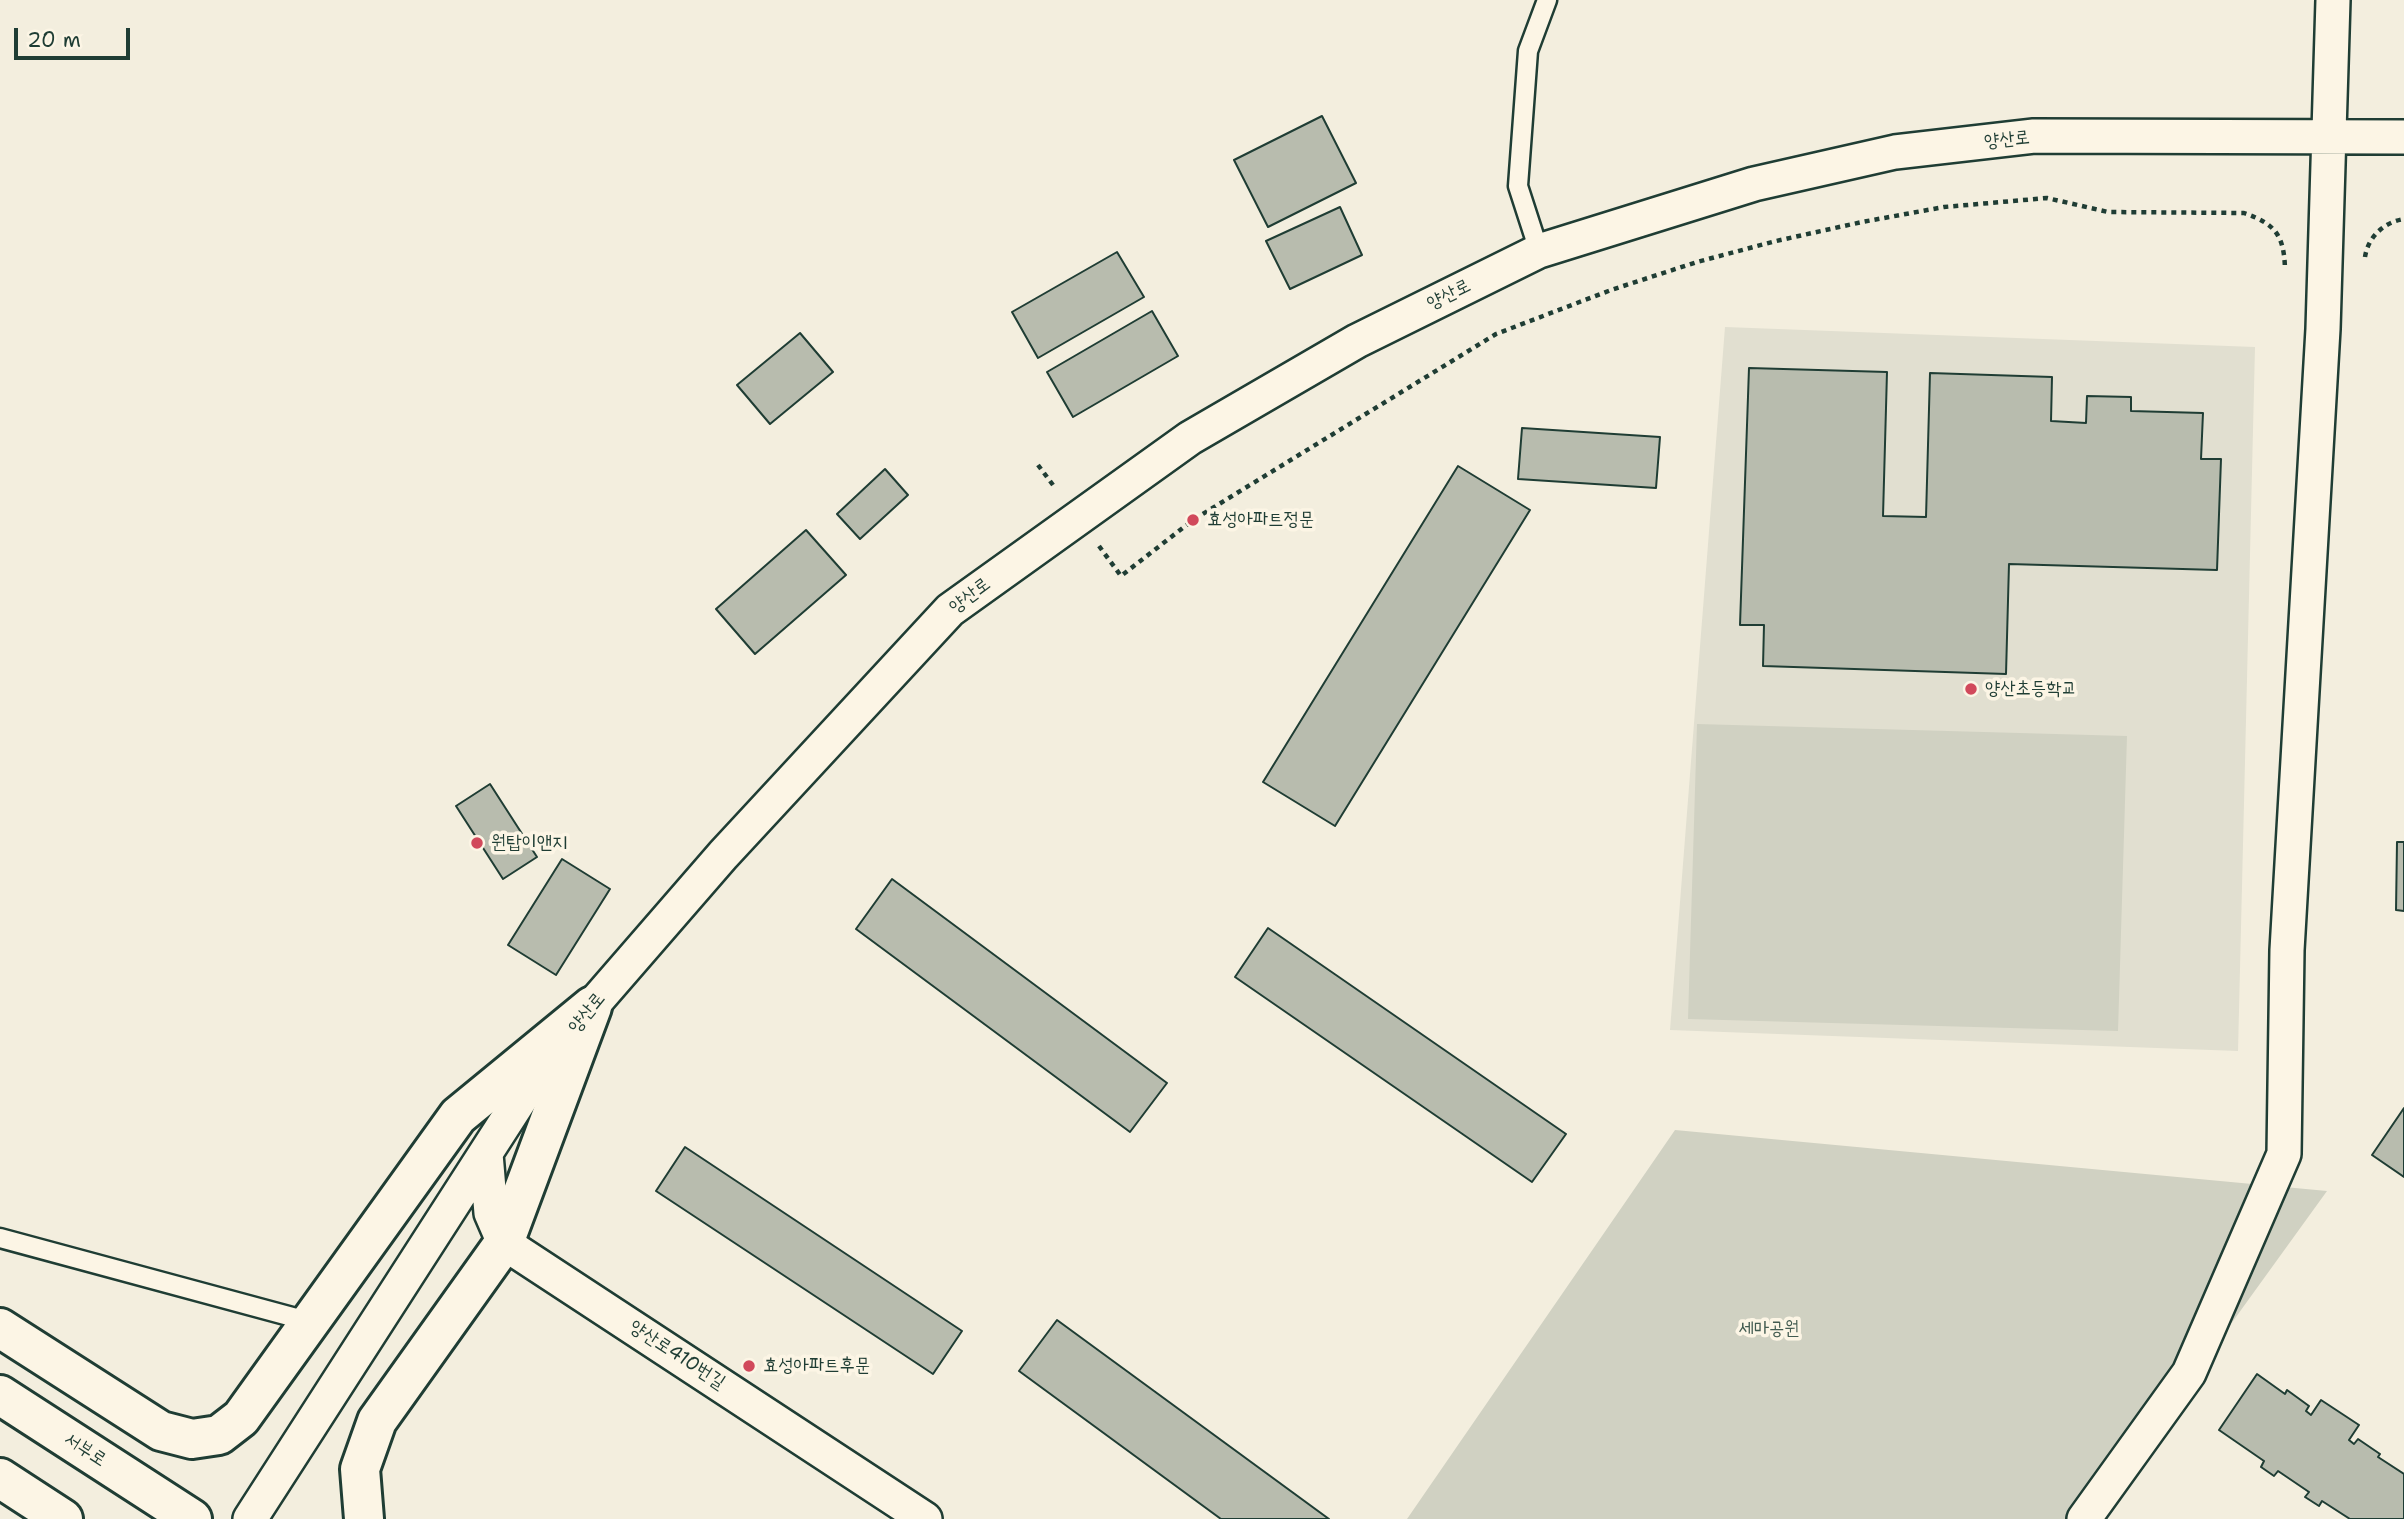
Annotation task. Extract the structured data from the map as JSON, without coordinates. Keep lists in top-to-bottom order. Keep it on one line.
{"streets":{"main road":["서부로"],"street":["양산로","양산로410번길"]},"parks":["세마공원"],"places":["효성아파트정문","양산초등학교","원탑이앤지","효성아파트후문"],"scale_bar":"20 m"}
